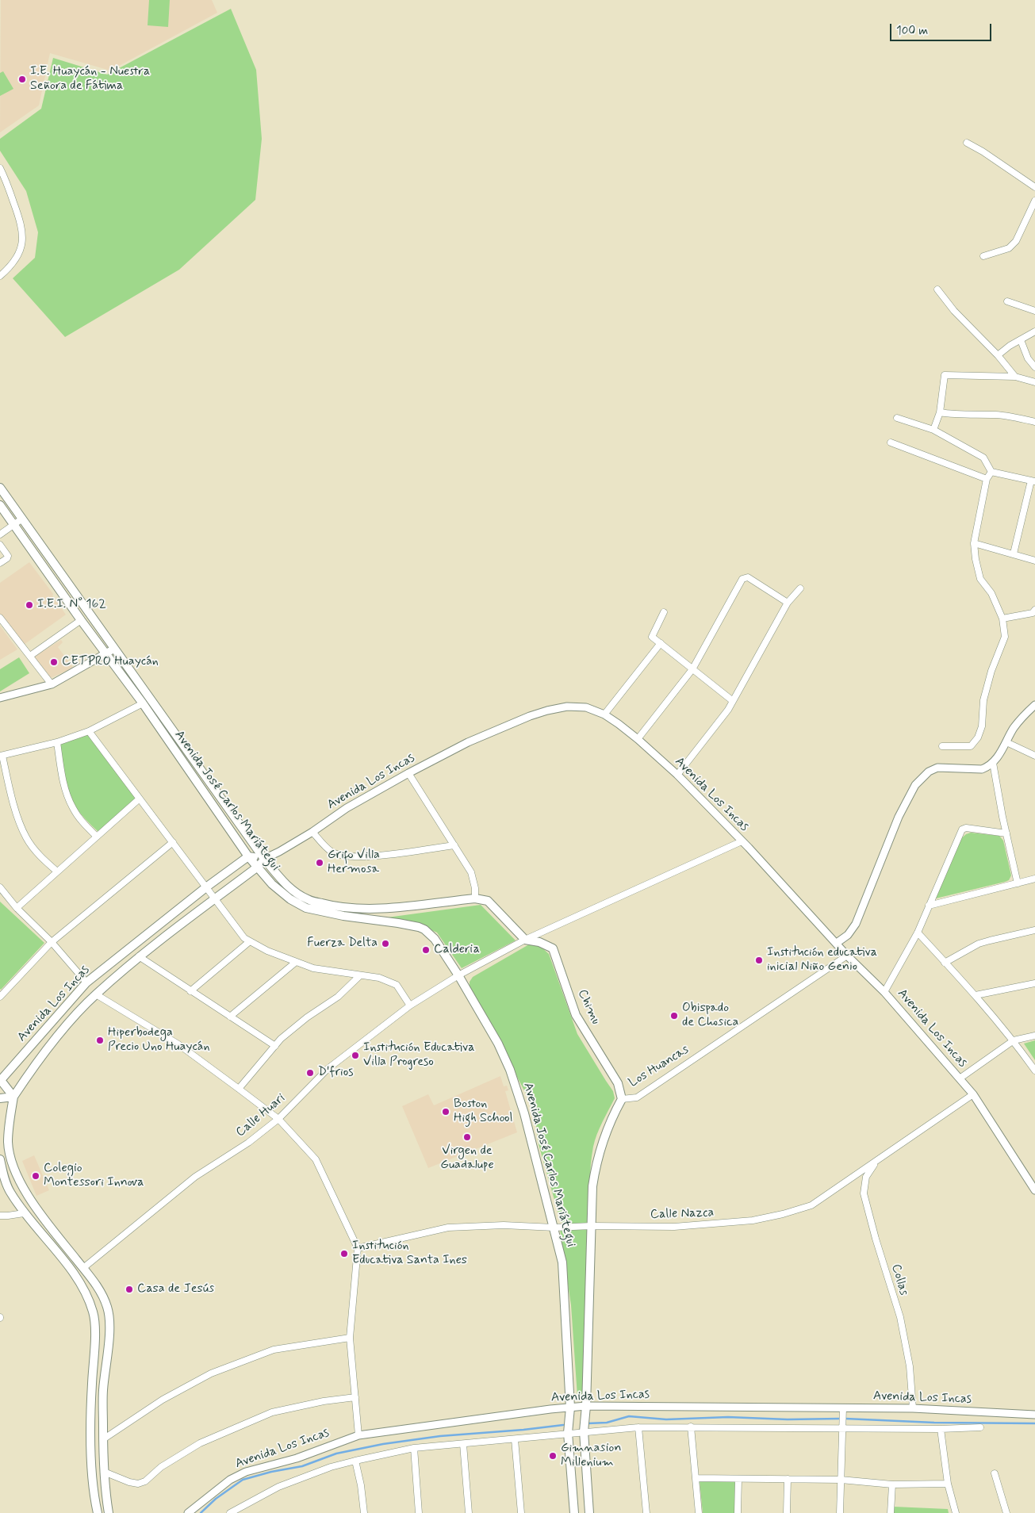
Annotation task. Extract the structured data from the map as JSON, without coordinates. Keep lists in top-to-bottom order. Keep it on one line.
{"streets":{"main road":["Avenida Los Incas","Avenida José Carlos Mariátegui","Chimu","Los Huancas"],"street":["Calle Huari","Calle Nazca","Collas"]},"crossings":[["Avenida Los Incas","Avenida José Carlos Mariátegui"],["Avenida Los Incas","Los Huancas"],["Avenida Los Incas","Calle Huari"],["Avenida Los Incas","Calle Nazca"],["Avenida Los Incas","Collas"],["Avenida José Carlos Mariátegui","Calle Huari"],["Avenida José Carlos Mariátegui","Calle Nazca"],["Chimu","Los Huancas"],["Chimu","Calle Huari"],["Los Huancas","Calle Nazca"],["Calle Nazca","Collas"]],"places":["I.E. Huaycán - Nuestra Señora de Fátima","I.E.I. N° 162","CETPRO Huaycán","Grifo Villa Hermosa","Fuerza Delta","Calderia","Institución educativa inicial Niño Genio","Obispado de Chosica","Hiperbodega Precio Uno Huaycán","Institución Educativa Villa Progreso","D'frios","Boston High School","Virgen de Guadalupe","Colegio Montessori Innova","Institución Educativa Santa Ines","Casa de Jesús","Gimnasion Millenium"],"scale_bar":"100 m"}
